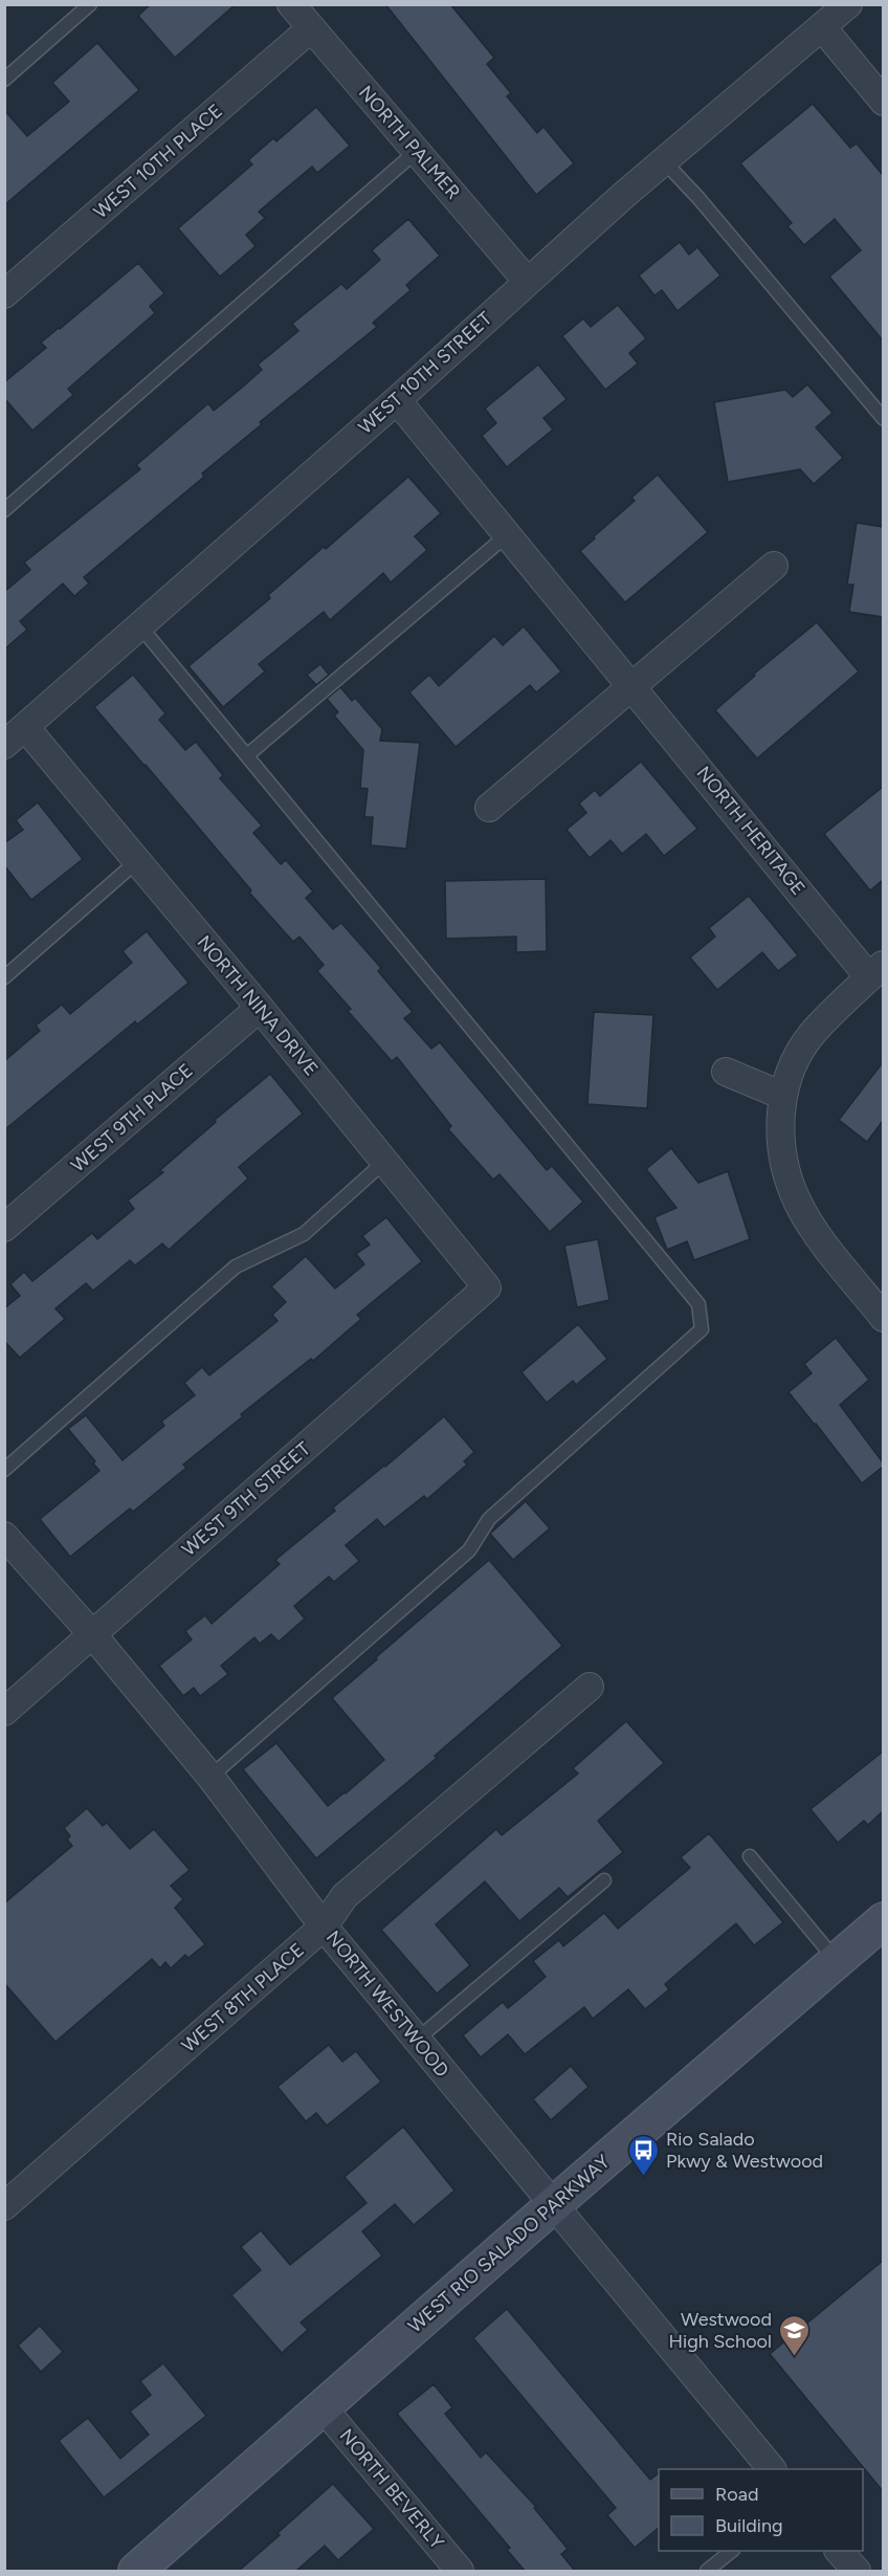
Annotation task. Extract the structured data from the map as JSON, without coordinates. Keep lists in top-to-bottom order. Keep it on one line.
{"streets":{"main road":["WEST RIO SALADO PARKWAY"],"street":["NORTH PALMER","WEST 10TH PLACE","WEST 10TH STREET","NORTH HERITAGE","NORTH NINA DRIVE","WEST 9TH PLACE","WEST 9TH STREET","WEST 8TH PLACE","NORTH WESTWOOD","NORTH BEVERLY"]},"crossings":[["NORTH PALMER","WEST 10TH PLACE"],["NORTH PALMER","WEST 10TH STREET"],["WEST 10TH STREET","NORTH HERITAGE"],["WEST 10TH STREET","NORTH NINA DRIVE"],["NORTH NINA DRIVE","WEST 9TH PLACE"],["NORTH NINA DRIVE","WEST 9TH STREET"],["WEST 9TH STREET","NORTH WESTWOOD"],["WEST 8TH PLACE","NORTH WESTWOOD"],["NORTH WESTWOOD","WEST RIO SALADO PARKWAY"],["WEST RIO SALADO PARKWAY","NORTH BEVERLY"]],"places":{"bus stop":["Rio Salado Pkwy & Westwood"],"school or university":["Westwood High School"]},"legend":["Road","Building"]}
